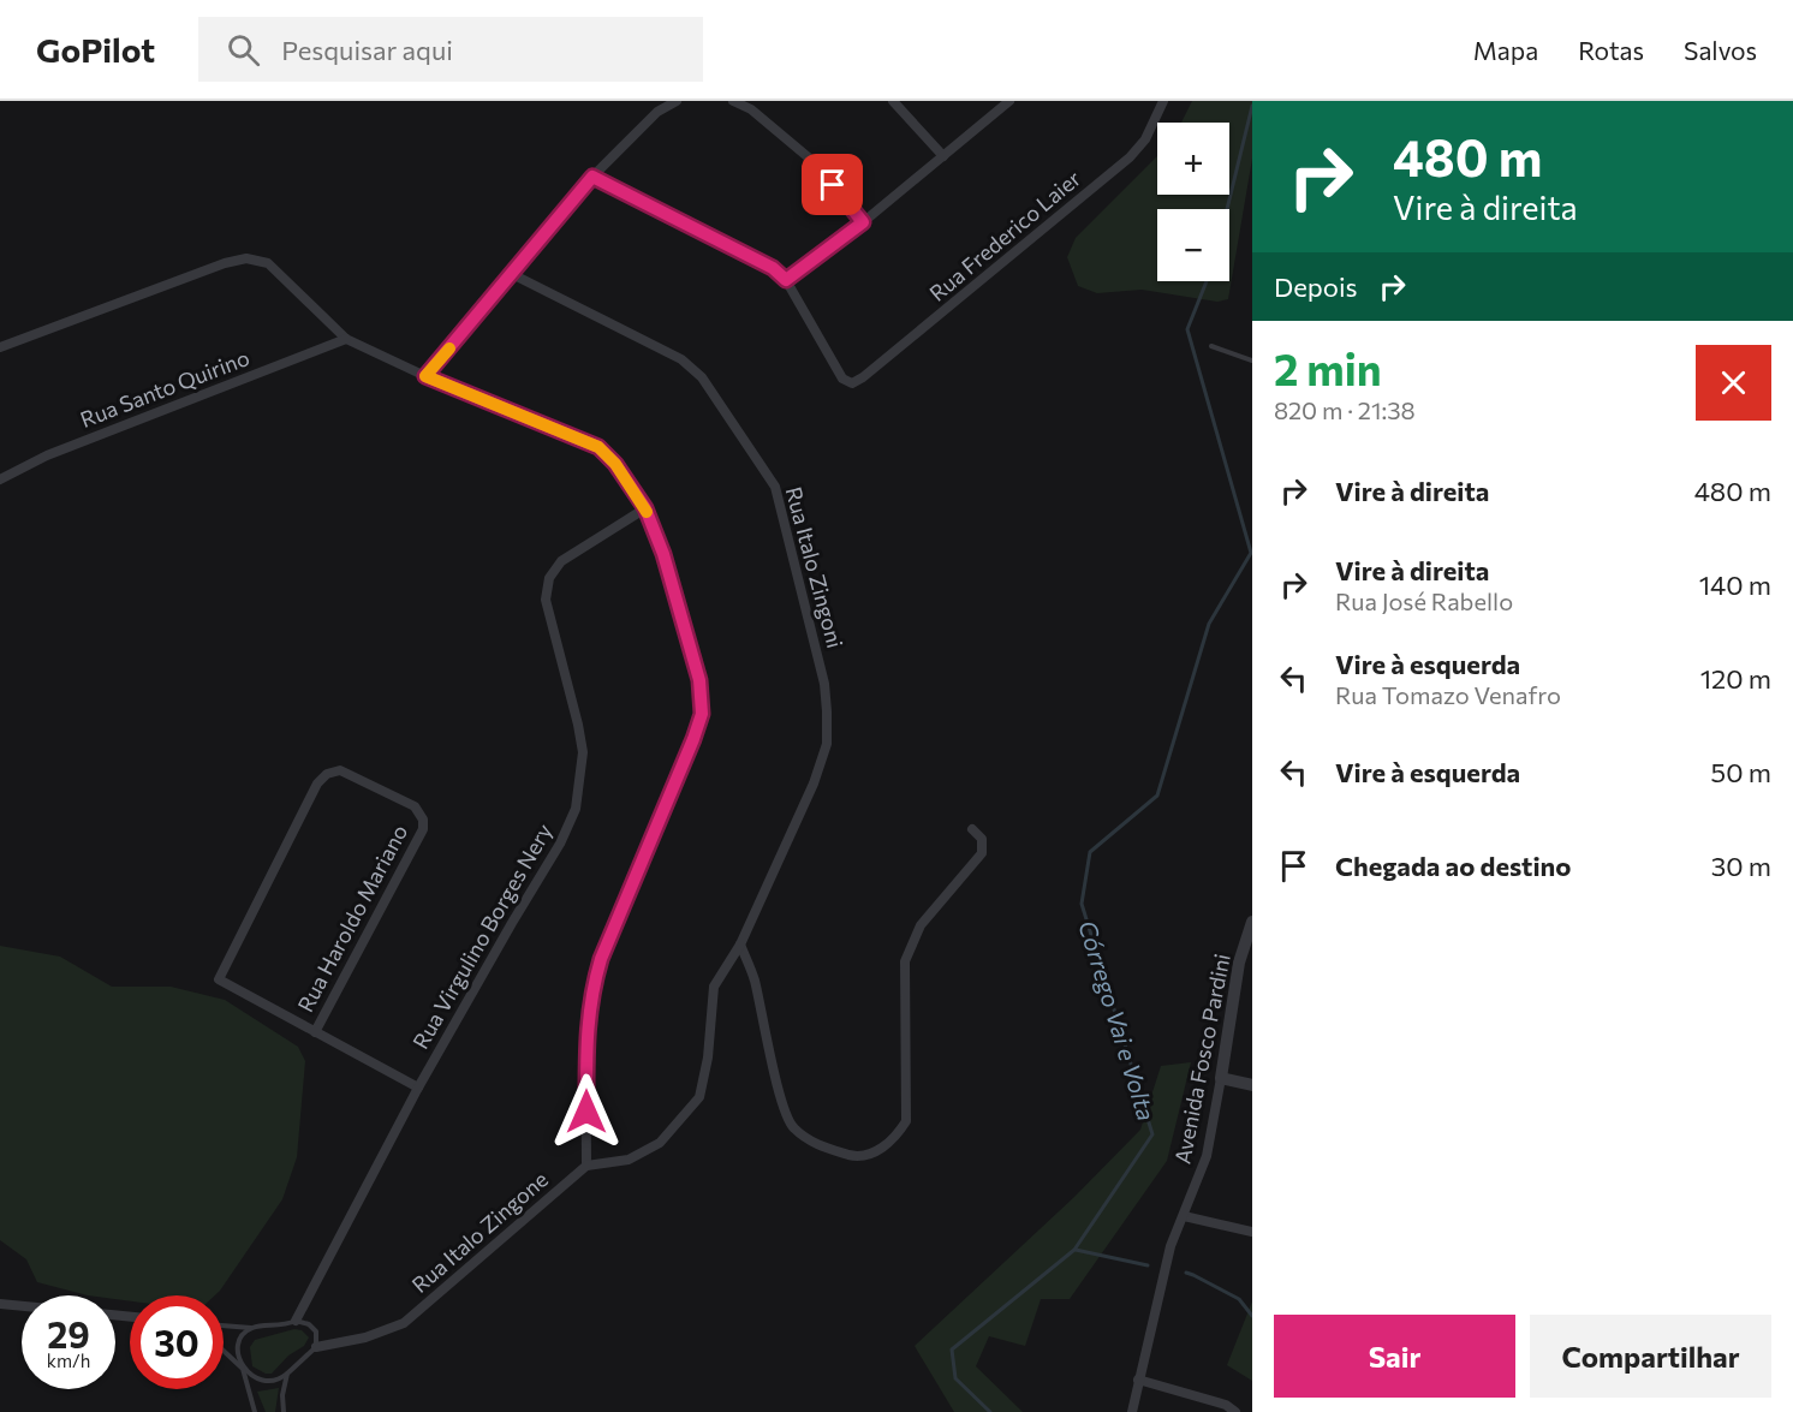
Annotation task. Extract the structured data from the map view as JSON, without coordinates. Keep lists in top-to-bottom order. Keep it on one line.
{"streets":{"street":["Rua Frederico Laier","Rua Santo Quirino","Rua Italo Zingoni","Rua Haroldo Mariano","Rua Virgulino Borges Nery","Avenida Fosco Pardini","Rua Italo Zingone"]},"crossings":[["Rua Virgulino Borges Nery","Rua Italo Zingone"]],"water":["Córrego Vai e Volta"],"page":{"header":"GoPilot","search":"Pesquisar aqui","nav":["Mapa","Rotas","Salvos"],"turn":["480 m","Vire à direita"],"map_buttons":["+","−"],"then":"Depois","heading":["2 min","820 m · 21:38"],"list":[{"name":"Vire à direita","value":"480 m"},{"name":"Vire à direita","note":"Rua José Rabello","value":"140 m"},{"name":"Vire à esquerda","note":"Rua Tomazo Venafro","value":"120 m"},{"name":"Vire à esquerda","value":"50 m"},{"name":"Chegada ao destino","value":"30 m"}],"speed":"29 km/h","limit":"30","buttons":["Sair","Compartilhar"]}}
